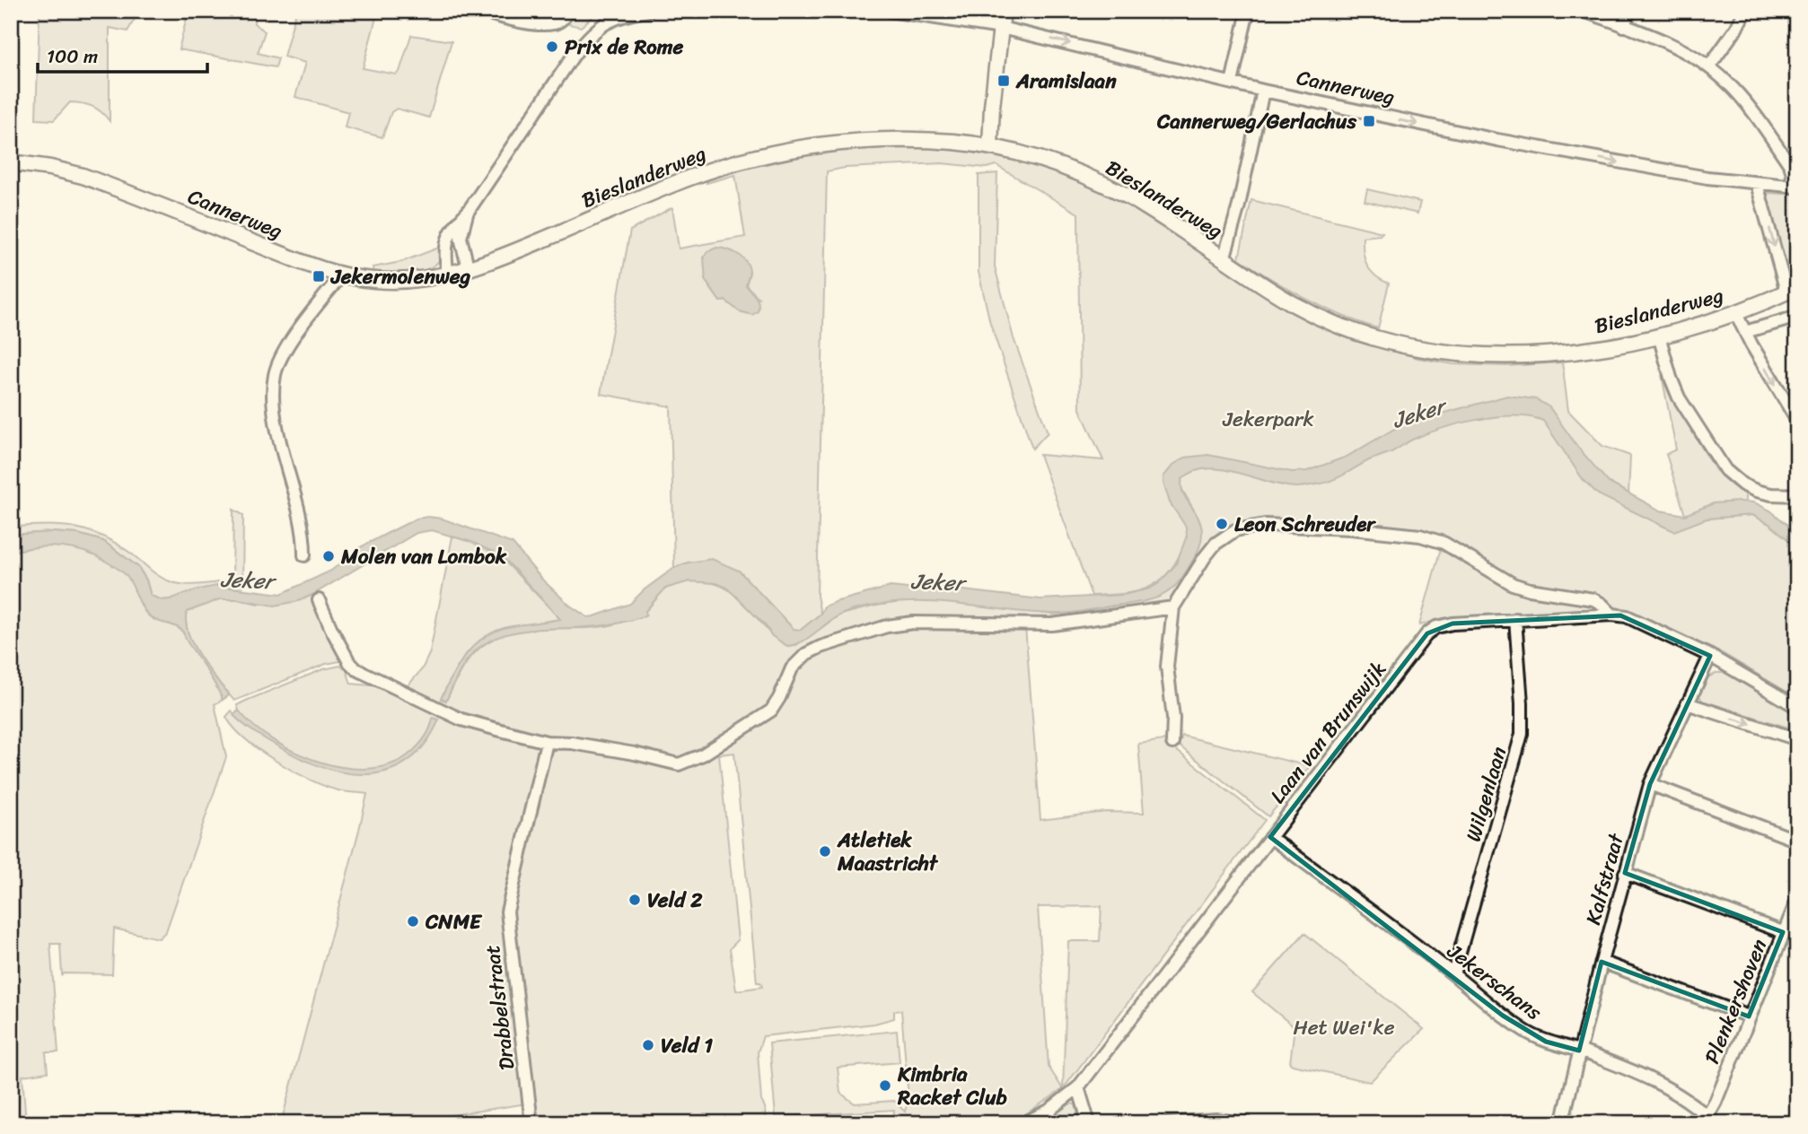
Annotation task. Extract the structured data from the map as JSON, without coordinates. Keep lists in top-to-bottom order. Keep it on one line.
{"streets":{"main road":["Cannerweg","Bieslanderweg"],"street":["Laan van Brunswijk","Wilgenlaan","Kalfstraat","Jekerschans","Plenkershoven","Drabbelstraat"]},"crossings":[["Cannerweg","Bieslanderweg"],["Laan van Brunswijk","Wilgenlaan"],["Laan van Brunswijk","Kalfstraat"],["Laan van Brunswijk","Jekerschans"],["Wilgenlaan","Jekerschans"],["Kalfstraat","Jekerschans"],["Jekerschans","Plenkershoven"]],"one_way":["Cannerweg"],"water":["Jeker"],"parks":["Jekerpark","Het Wei'ke"],"places":{"other":["Prix de Rome","Leon Schreuder","Molen van Lombok","Atletiek Maastricht","Veld 2","CNME","Veld 1","Kimbria Racket Club"],"transit":["Aramislaan","Cannerweg/Gerlachus","Jekermolenweg"]},"scale_bar":"100 m"}
